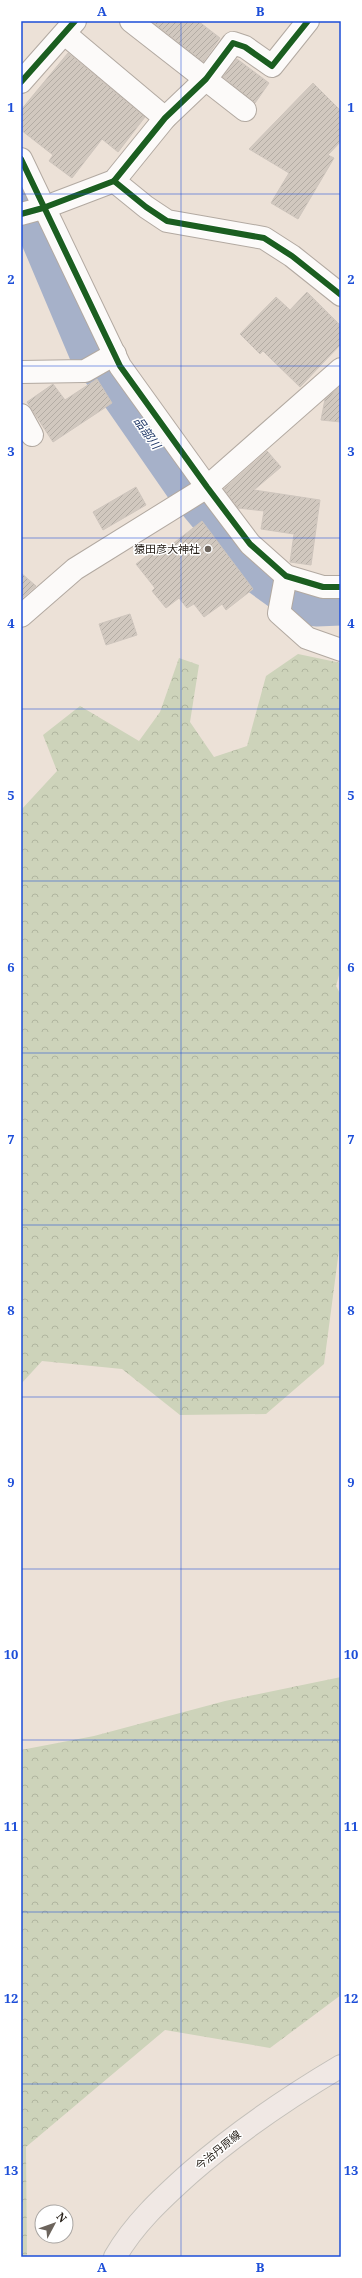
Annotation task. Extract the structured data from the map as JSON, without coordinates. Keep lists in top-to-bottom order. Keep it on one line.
{"streets":{"main road":["今治丹原線"]},"water":["品部川"],"places":["猿田彦大神社"],"north":"top right","grid":{"columns":["A","B"],"rows":["1","2","3","4","5","6","7","8","9","10","11","12","13"]}}
